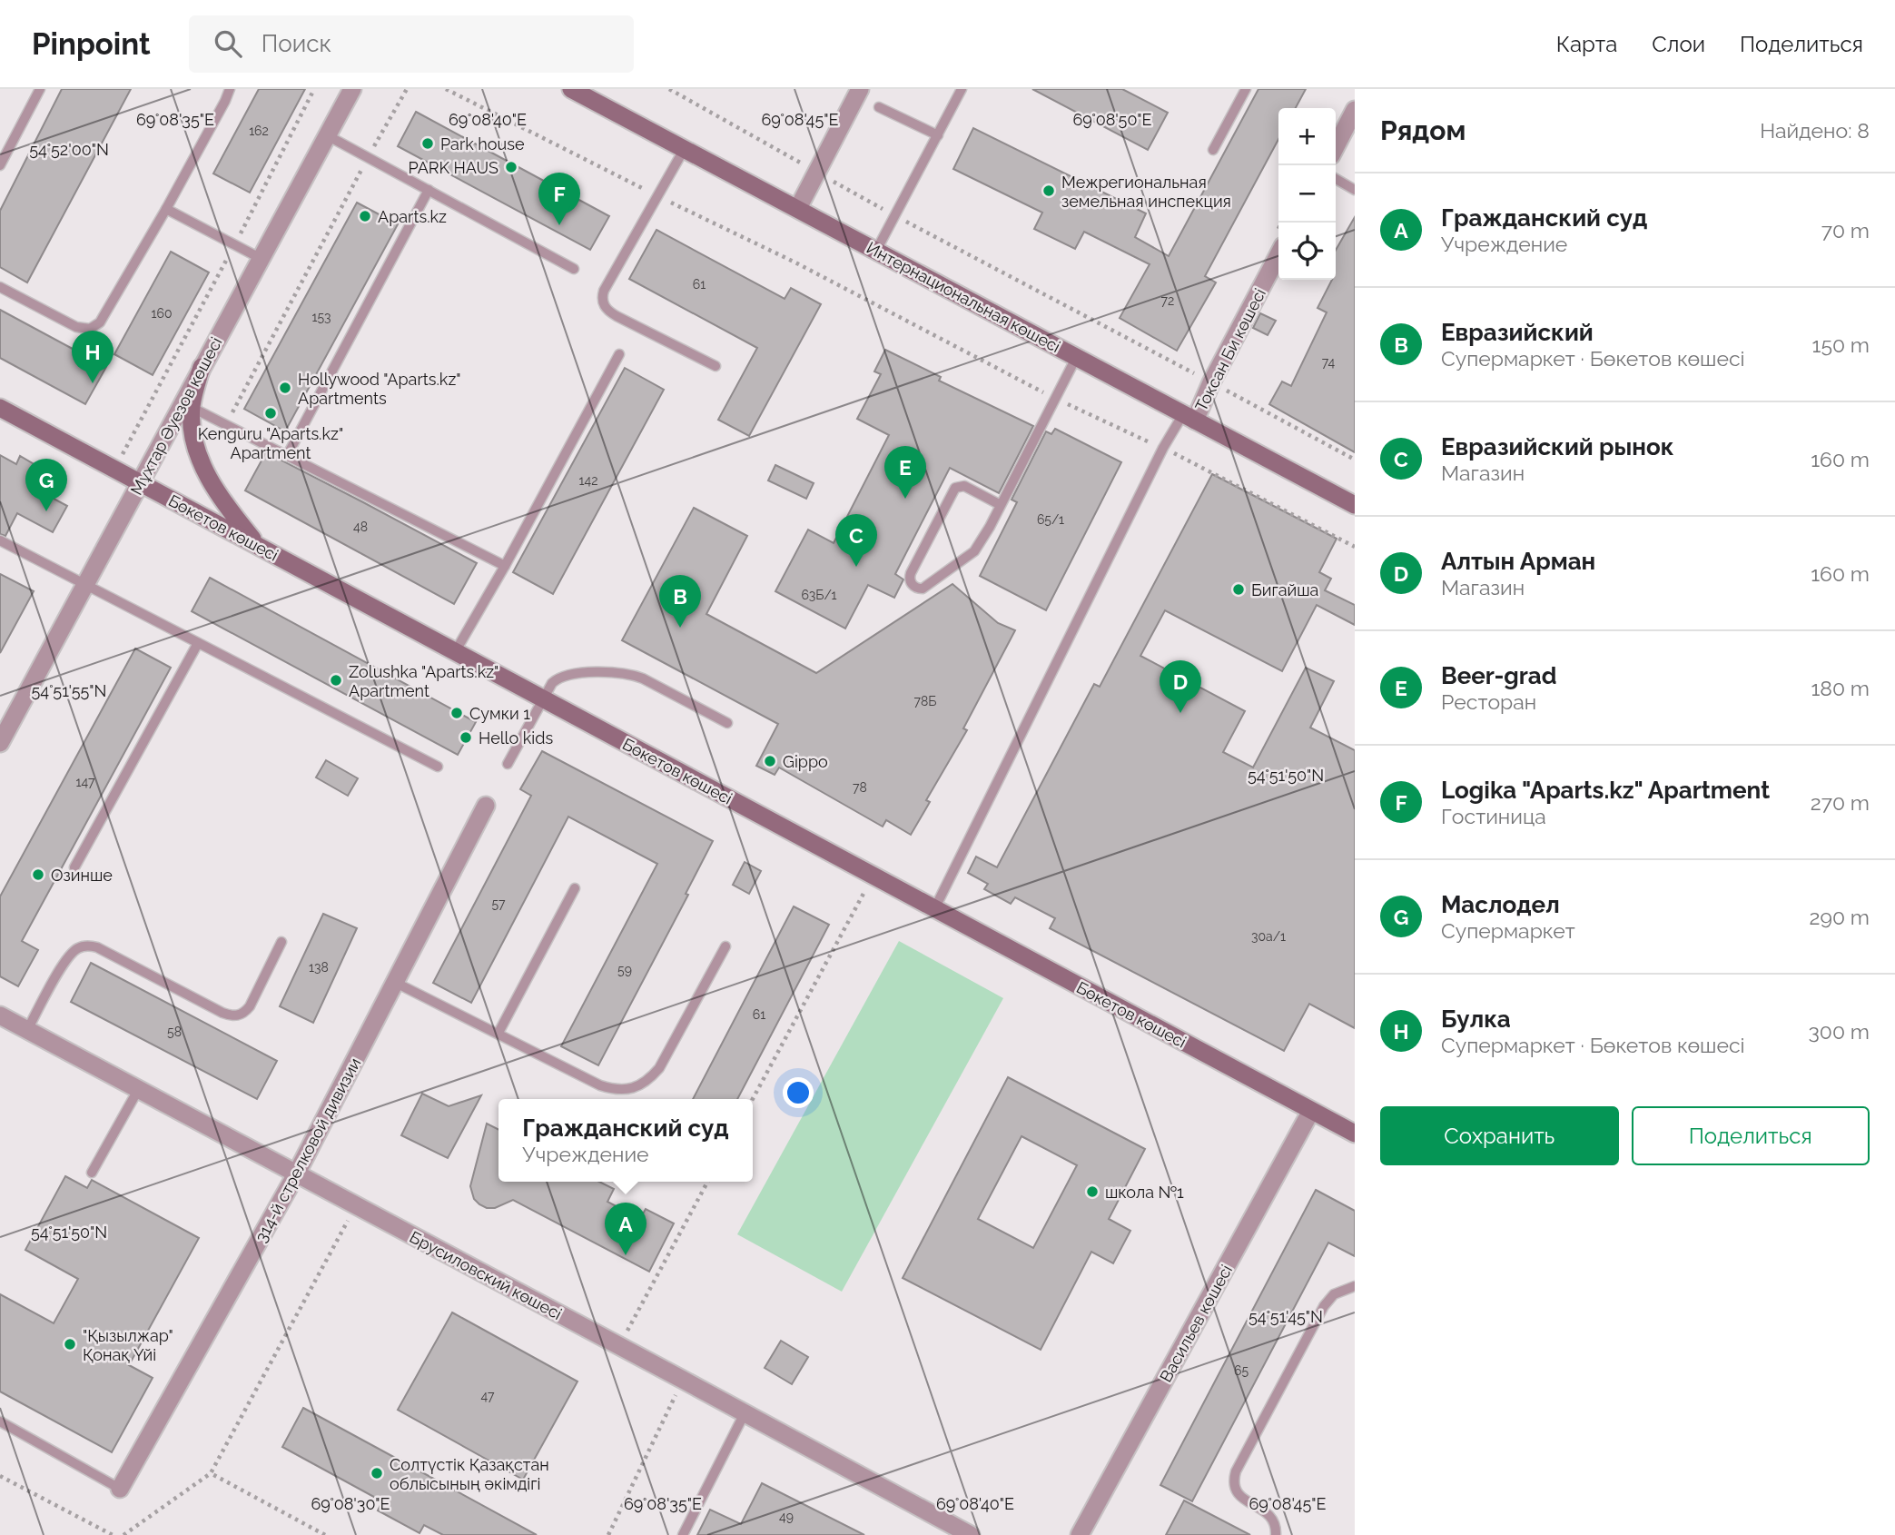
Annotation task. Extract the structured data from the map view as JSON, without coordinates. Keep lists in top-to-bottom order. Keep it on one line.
{"streets":{"main road":["Интернациональная көшесі","Бөкетов көшесі"],"street":["Токсан Би көшесі","Мұхтар Әуезов көшесі","314-й стрелковой дивизии","Брусиловский көшесі","Васильев көшесі"]},"crossings":[["Интернациональная көшесі","Токсан Би көшесі"],["Мұхтар Әуезов көшесі","Бөкетов көшесі"],["Бөкетов көшесі","Васильев көшесі"],["314-й стрелковой дивизии","Брусиловский көшесі"]],"places":["Park house","PARK HAUS","Межрегиональная земельная инспекция","Aparts.kz","Hollywood \"Aparts.kz\" Apartments","Kenguru \"Aparts.kz\" Apartment","Бигайша","Zolushka \"Aparts.kz\" Apartment","Сумки 1","Hello kids","Gippo","Озинше","школа №1","\"Қызылжар\" Қонақ Үйі","Солтүстік Қазақстан облысының әкімдігі"],"house_numbers":["162","61","72","160","153","74","142","65/1","48","63Б/1","78Б","147","78","57","30а/1","138","59","61","58","65","47","49"],"page":{"header":"Pinpoint","search":"Поиск","nav":["Карта","Слои","Поделиться"],"heading":["Рядом","Найдено: 8"],"map_buttons":["+","−"],"list":[{"mark":"A","name":"Гражданский суд","note":"Учреждение","value":"70 m"},{"mark":"B","name":"Евразийский","note":"Супермаркет · Бөкетов көшесі","value":"150 m"},{"mark":"C","name":"Евразийский рынок","note":"Магазин","value":"160 m"},{"mark":"D","name":"Алтын Арман","note":"Магазин","value":"160 m"},{"mark":"E","name":"Beer-grad","note":"Ресторан","value":"180 m"},{"mark":"F","name":"Logika \"Aparts.kz\" Apartment","note":"Гостиница","value":"270 m"},{"mark":"G","name":"Маслодел","note":"Супермаркет","value":"290 m"},{"mark":"H","name":"Булка","note":"Супермаркет · Бөкетов көшесі","value":"300 m"}],"pins":["F","H","E","G","C","B","D","A"],"buttons":["Сохранить","Поделиться"],"popup":["Гражданский суд","Учреждение"]},"coordinates":["69°08'35\"E","69°08'45\"E","69°08'50\"E","69°08'40\"E","54°52'00\"N","54°51'55\"N","54°51'50\"N","54°51'45\"N","69°08'30\"E"]}
